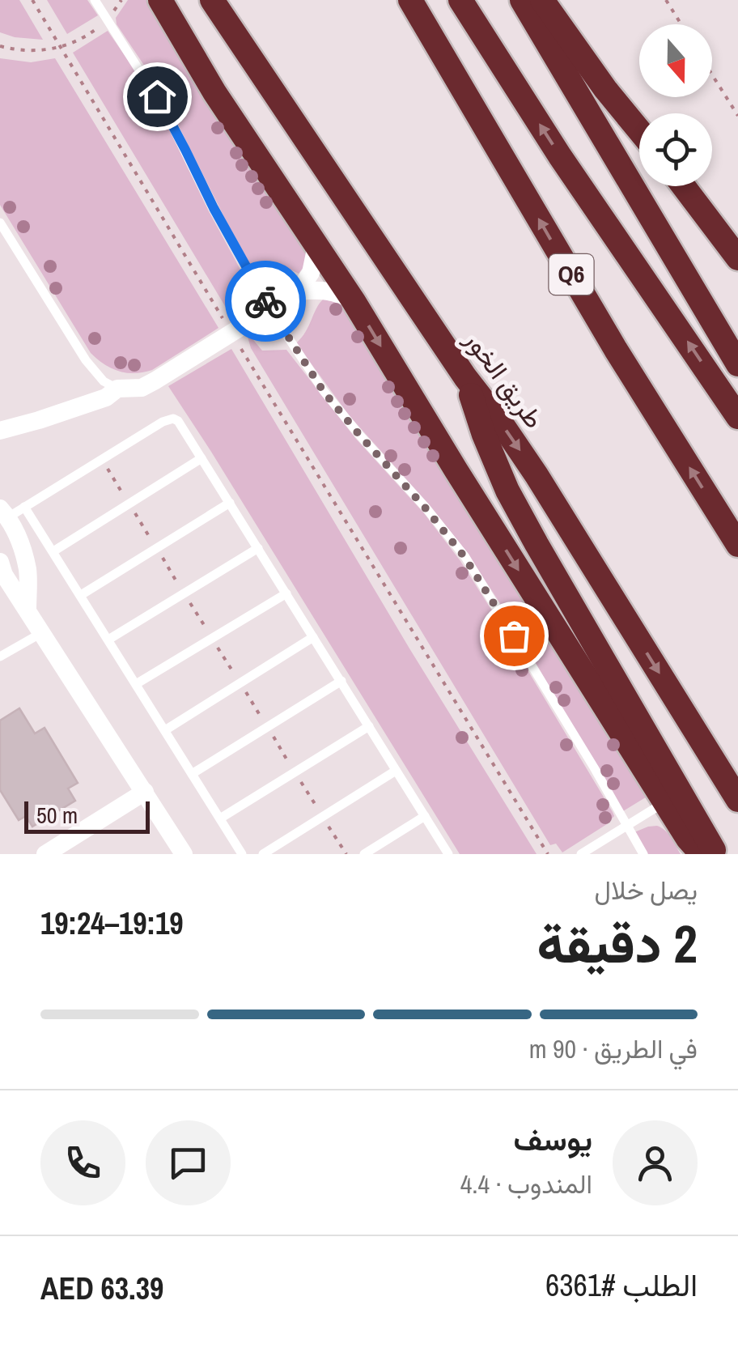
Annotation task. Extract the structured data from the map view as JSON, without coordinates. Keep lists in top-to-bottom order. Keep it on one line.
{"streets":{"highway":["Q6","طريق الخور"]},"scale_bar":"50 m","north":"bottom","page":{"scale":"50 m","heading":["2 دقيقة","يصل خلال","19:19–19:24"],"panel":["يوسف","المندوب · 4.4","الطلب #6361","AED 63.39"],"bar":"في الطريق · 90 m"}}
